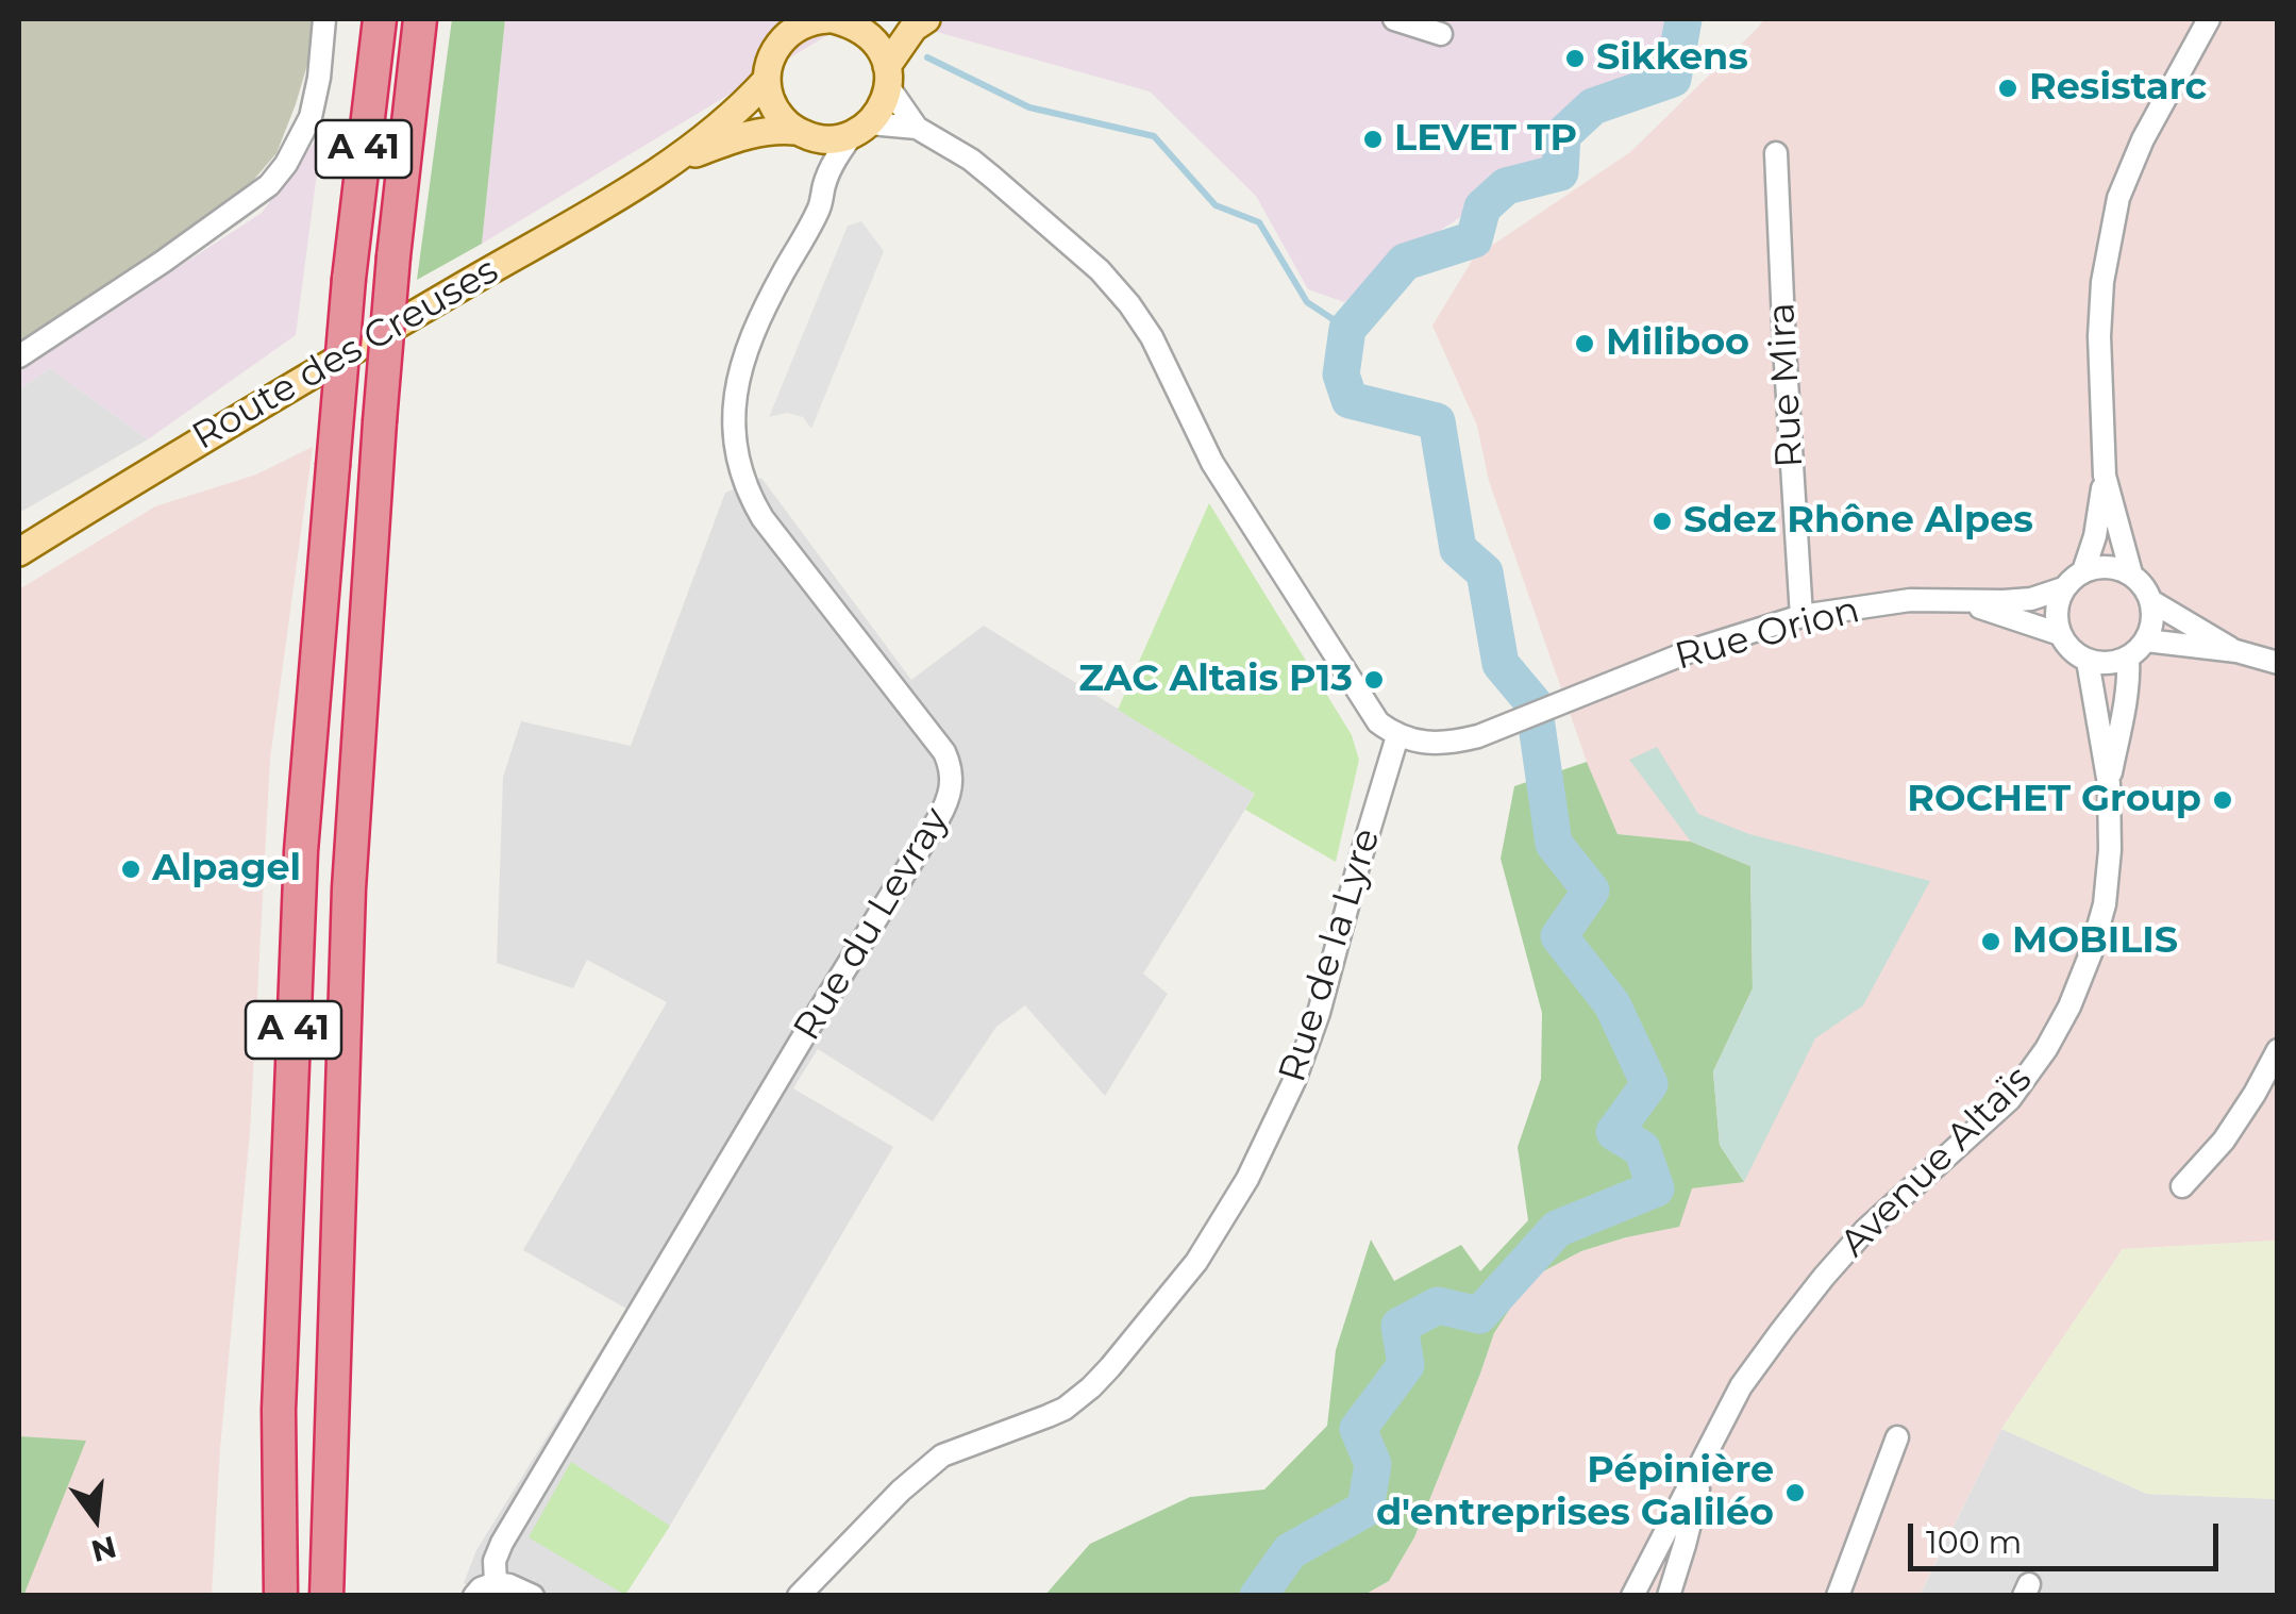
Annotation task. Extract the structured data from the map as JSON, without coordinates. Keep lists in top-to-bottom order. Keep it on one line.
{"streets":{"highway":["A 41"],"main road":["Route des Creuses"],"street":["Rue Mira","Rue Orion","Rue du Levray","Rue de la Lyre","Avenue Altaïs"]},"crossings":[["Route des Creuses","Rue du Levray"],["Rue Mira","Rue Orion"],["Rue Orion","Rue de la Lyre"],["Rue Orion","Avenue Altaïs"]],"places":["Sikkens","Resistarc","LEVET TP","Miliboo","Sdez Rhône Alpes","ZAC Altais P13","ROCHET Group","Alpagel","MOBILIS","Pépinière d'entreprises Galiléo"],"scale_bar":"100 m","north":"bottom"}
